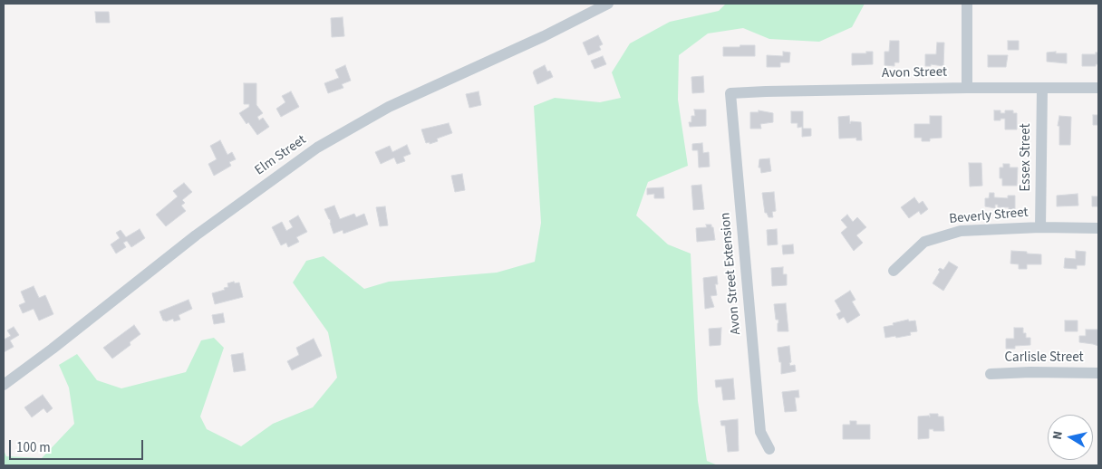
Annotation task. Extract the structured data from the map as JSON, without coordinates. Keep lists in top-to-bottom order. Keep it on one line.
{"streets":{"street":["Avon Street","Elm Street","Essex Street","Beverly Street","Avon Street Extension","Carlisle Street"]},"crossings":[["Avon Street","Essex Street"],["Avon Street","Avon Street Extension"],["Essex Street","Beverly Street"]],"scale_bar":"100 m","north":"left"}
